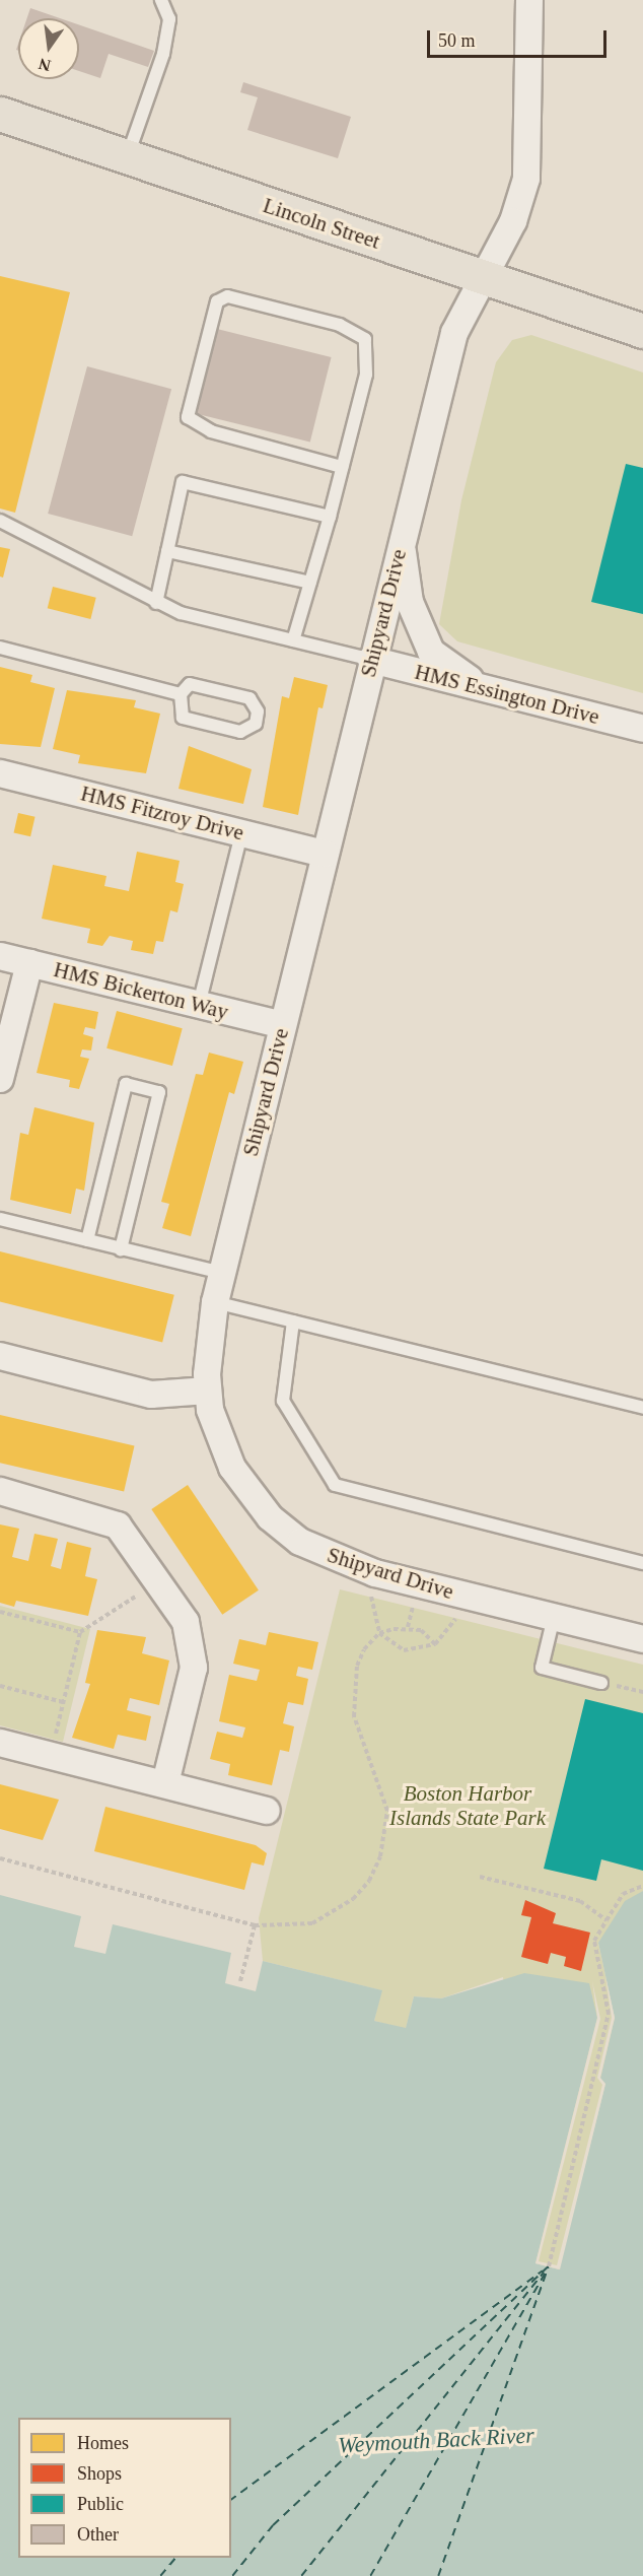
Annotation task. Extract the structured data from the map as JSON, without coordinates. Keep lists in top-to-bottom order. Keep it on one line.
{"streets":{"main road":["Lincoln Street"],"street":["Shipyard Drive","HMS Essington Drive","HMS Fitzroy Drive","HMS Bickerton Way"]},"crossings":[["Lincoln Street","Shipyard Drive"],["Shipyard Drive","HMS Essington Drive"],["Shipyard Drive","HMS Fitzroy Drive"],["Shipyard Drive","HMS Bickerton Way"]],"water":["Weymouth Back River"],"parks":["Boston Harbor Islands State Park"],"legend":["Homes","Shops","Public","Other"],"scale_bar":"50 m","north":"bottom"}
